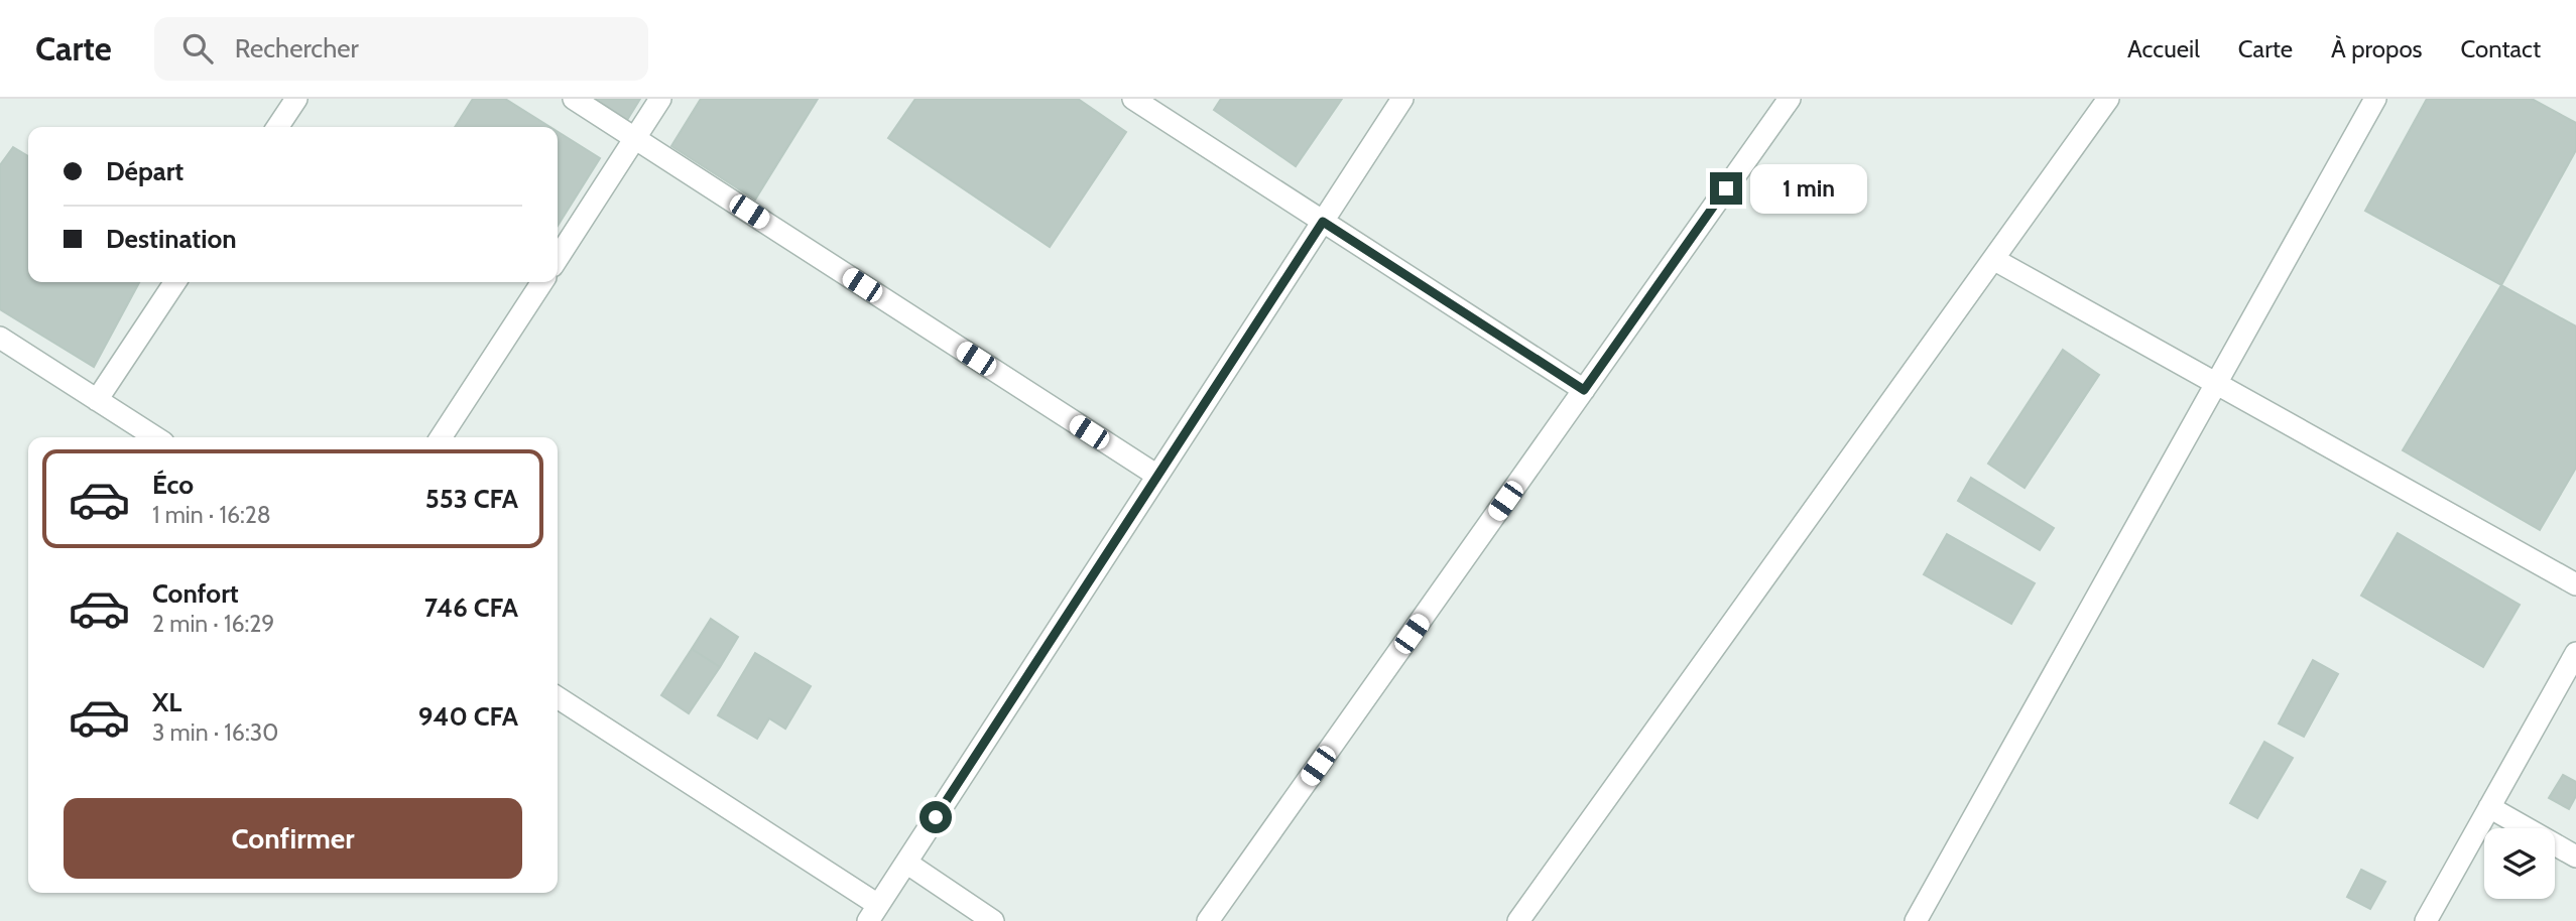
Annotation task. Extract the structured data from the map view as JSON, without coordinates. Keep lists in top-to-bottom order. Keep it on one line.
{"page":{"header":"Carte","search":"Rechercher","nav":["Accueil","Carte","À propos","Contact"],"banner":["Départ","Destination"],"bubble":"1 min","list":[{"name":"Éco","note":"1 min · 16:28","value":"553 CFA"},{"name":"Confort","note":"2 min · 16:29","value":"746 CFA"},{"name":"XL","note":"3 min · 16:30","value":"940 CFA"}],"buttons":"Confirmer"}}
